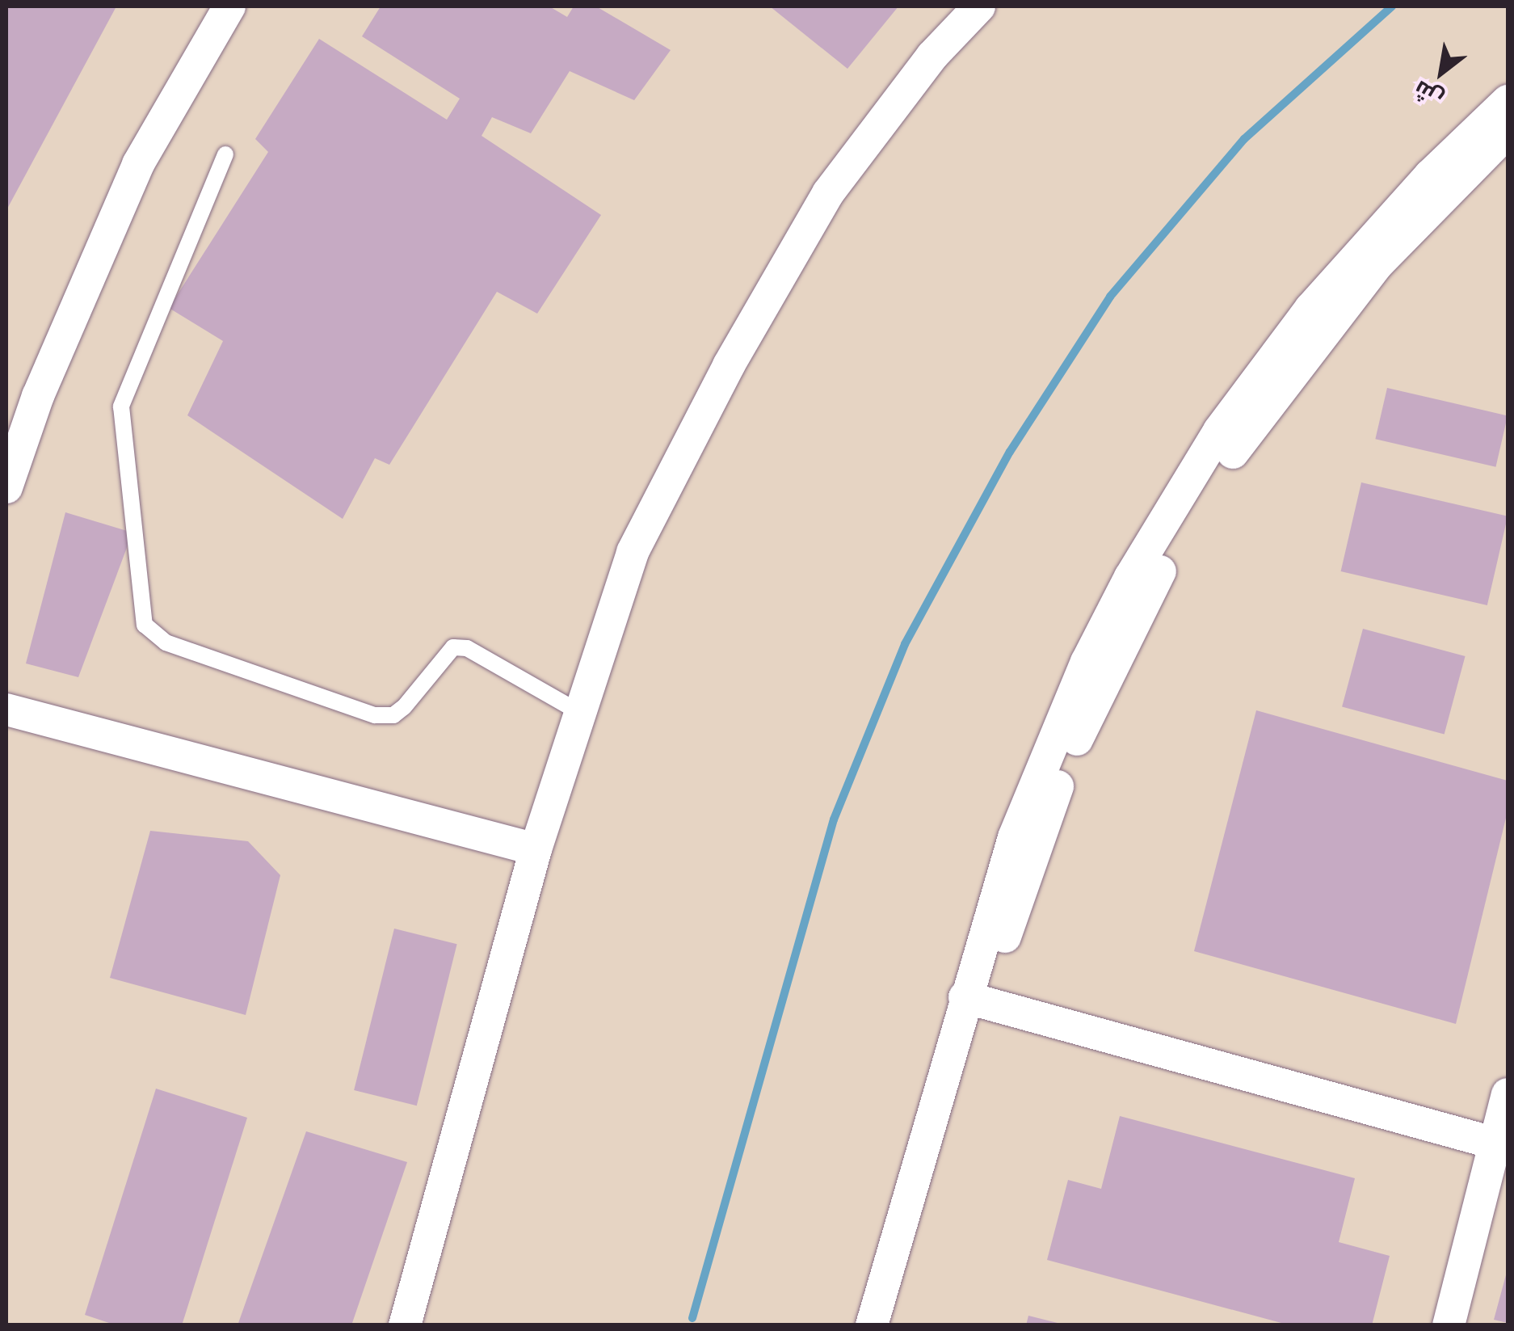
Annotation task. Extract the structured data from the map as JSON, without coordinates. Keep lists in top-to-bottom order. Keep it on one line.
{"north":"bottom left"}
